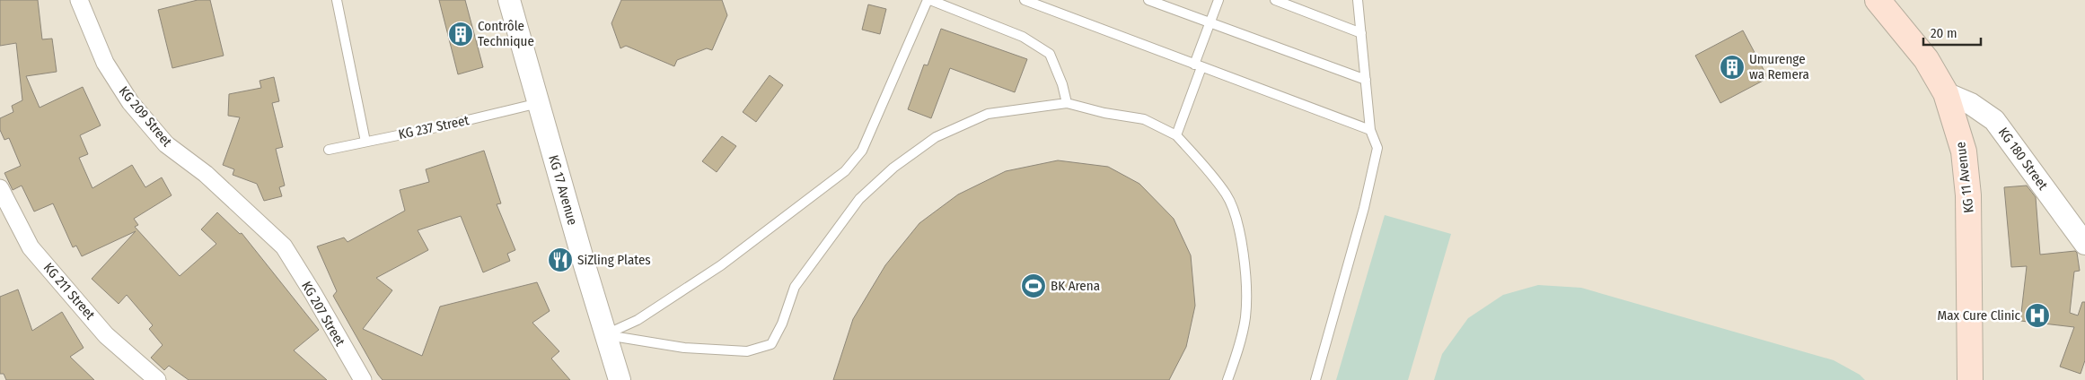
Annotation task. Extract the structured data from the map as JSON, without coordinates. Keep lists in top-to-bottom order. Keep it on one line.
{"streets":{"main road":["KG 11 Avenue"],"street":["KG 209 Street","KG 180 Street","KG 17 Avenue","KG 211 Street","KG 207 Street"],"lane":["KG 237 Street"]},"crossings":[["KG 209 Street","KG 207 Street"],["KG 237 Street","KG 17 Avenue"],["KG 180 Street","KG 11 Avenue"]],"places":{"building":["Contrôle Technique","Umurenge wa Remera"],"restaurant":["SiZling Plates"],"sports":["BK Arena"],"hospital":["Max Cure Clinic"]},"scale_bar":"20 m"}
